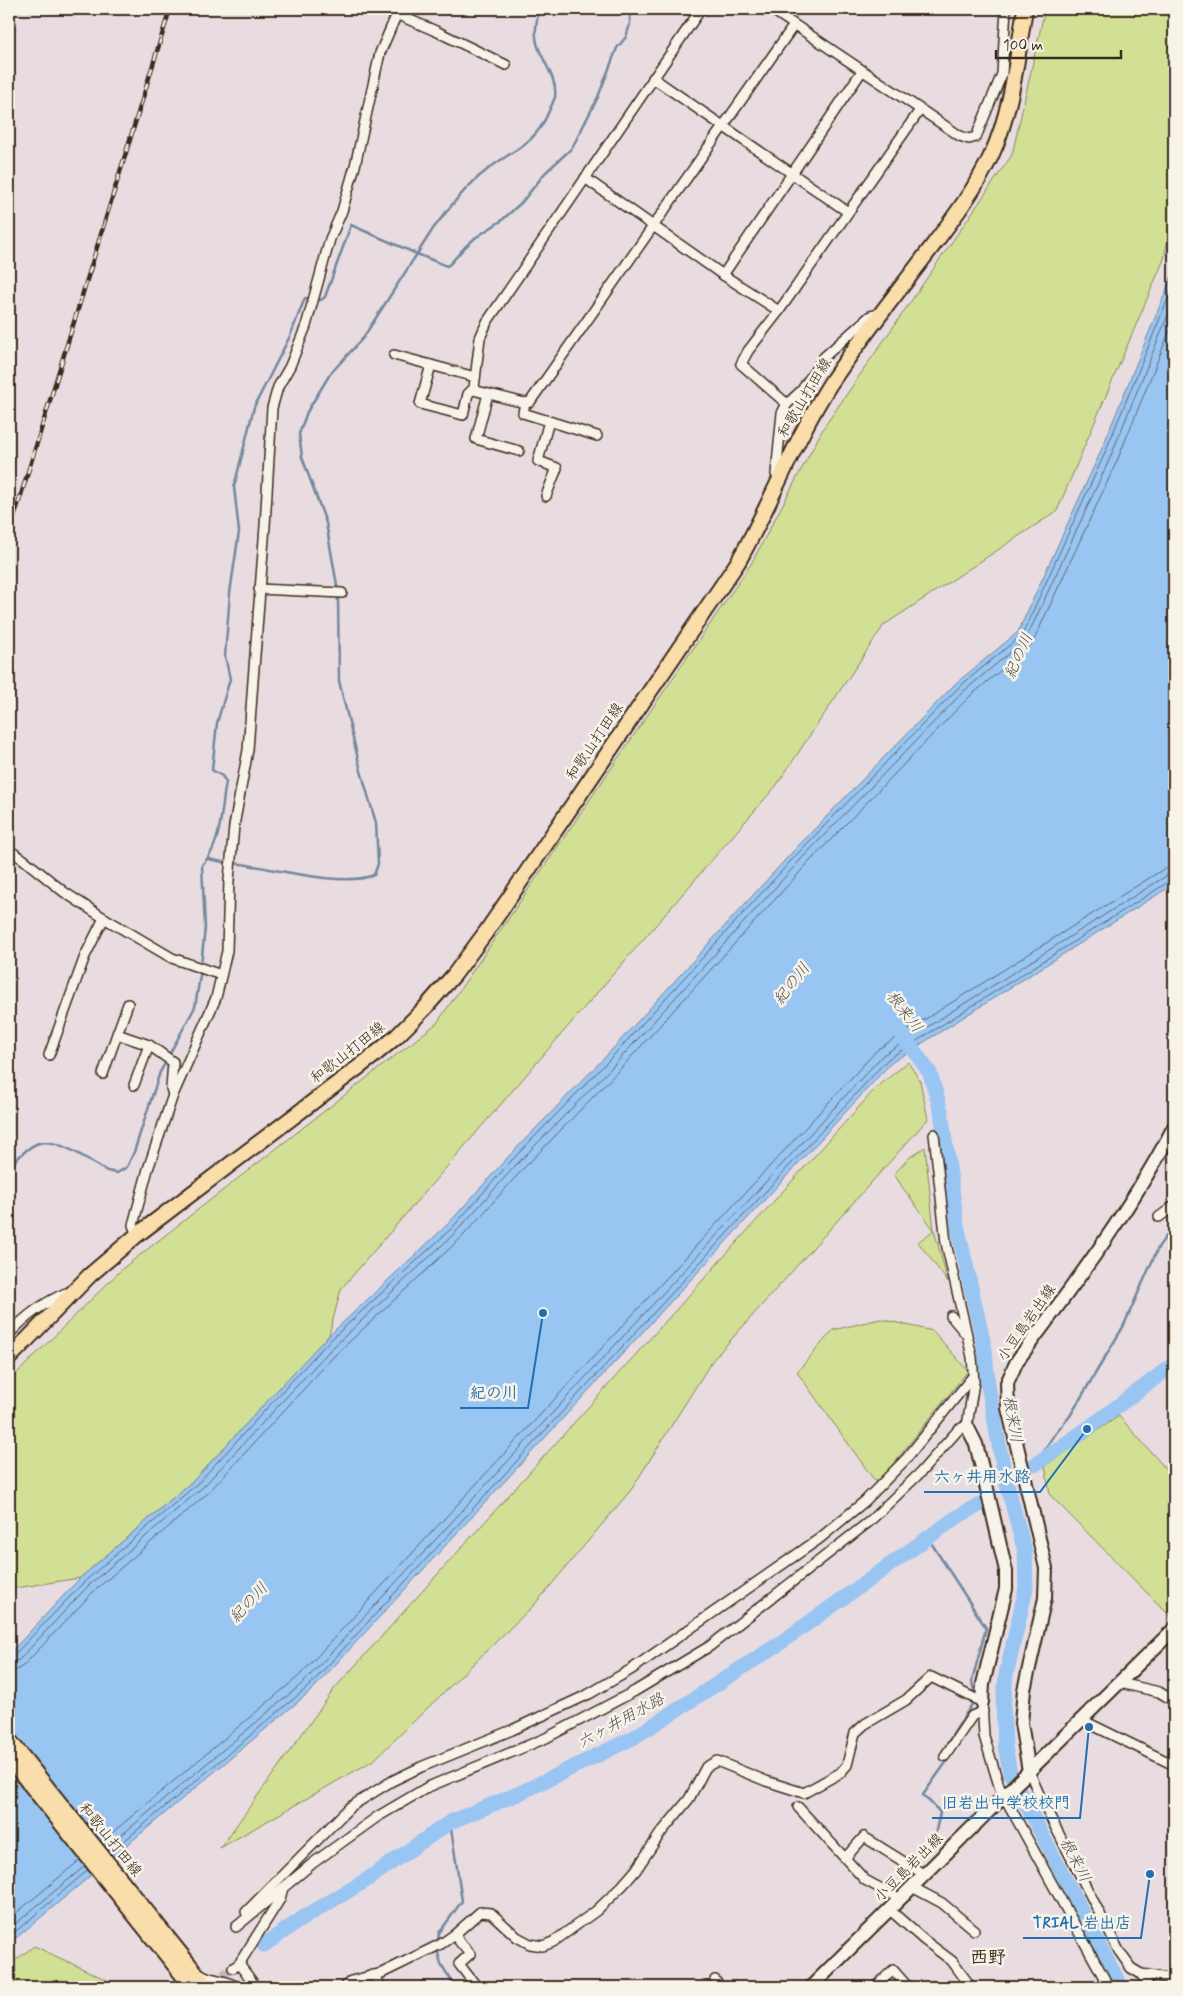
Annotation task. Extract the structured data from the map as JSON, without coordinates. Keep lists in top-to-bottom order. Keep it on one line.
{"streets":{"main road":["和歌山打田線","小豆島岩出線"]},"districts":["西野"],"water":["紀の川","根来川","六ヶ井用水路"],"places":["紀の川","六ヶ井用水路","旧岩出中学校校門","TRIAL 岩出店"],"scale_bar":"100 m"}
